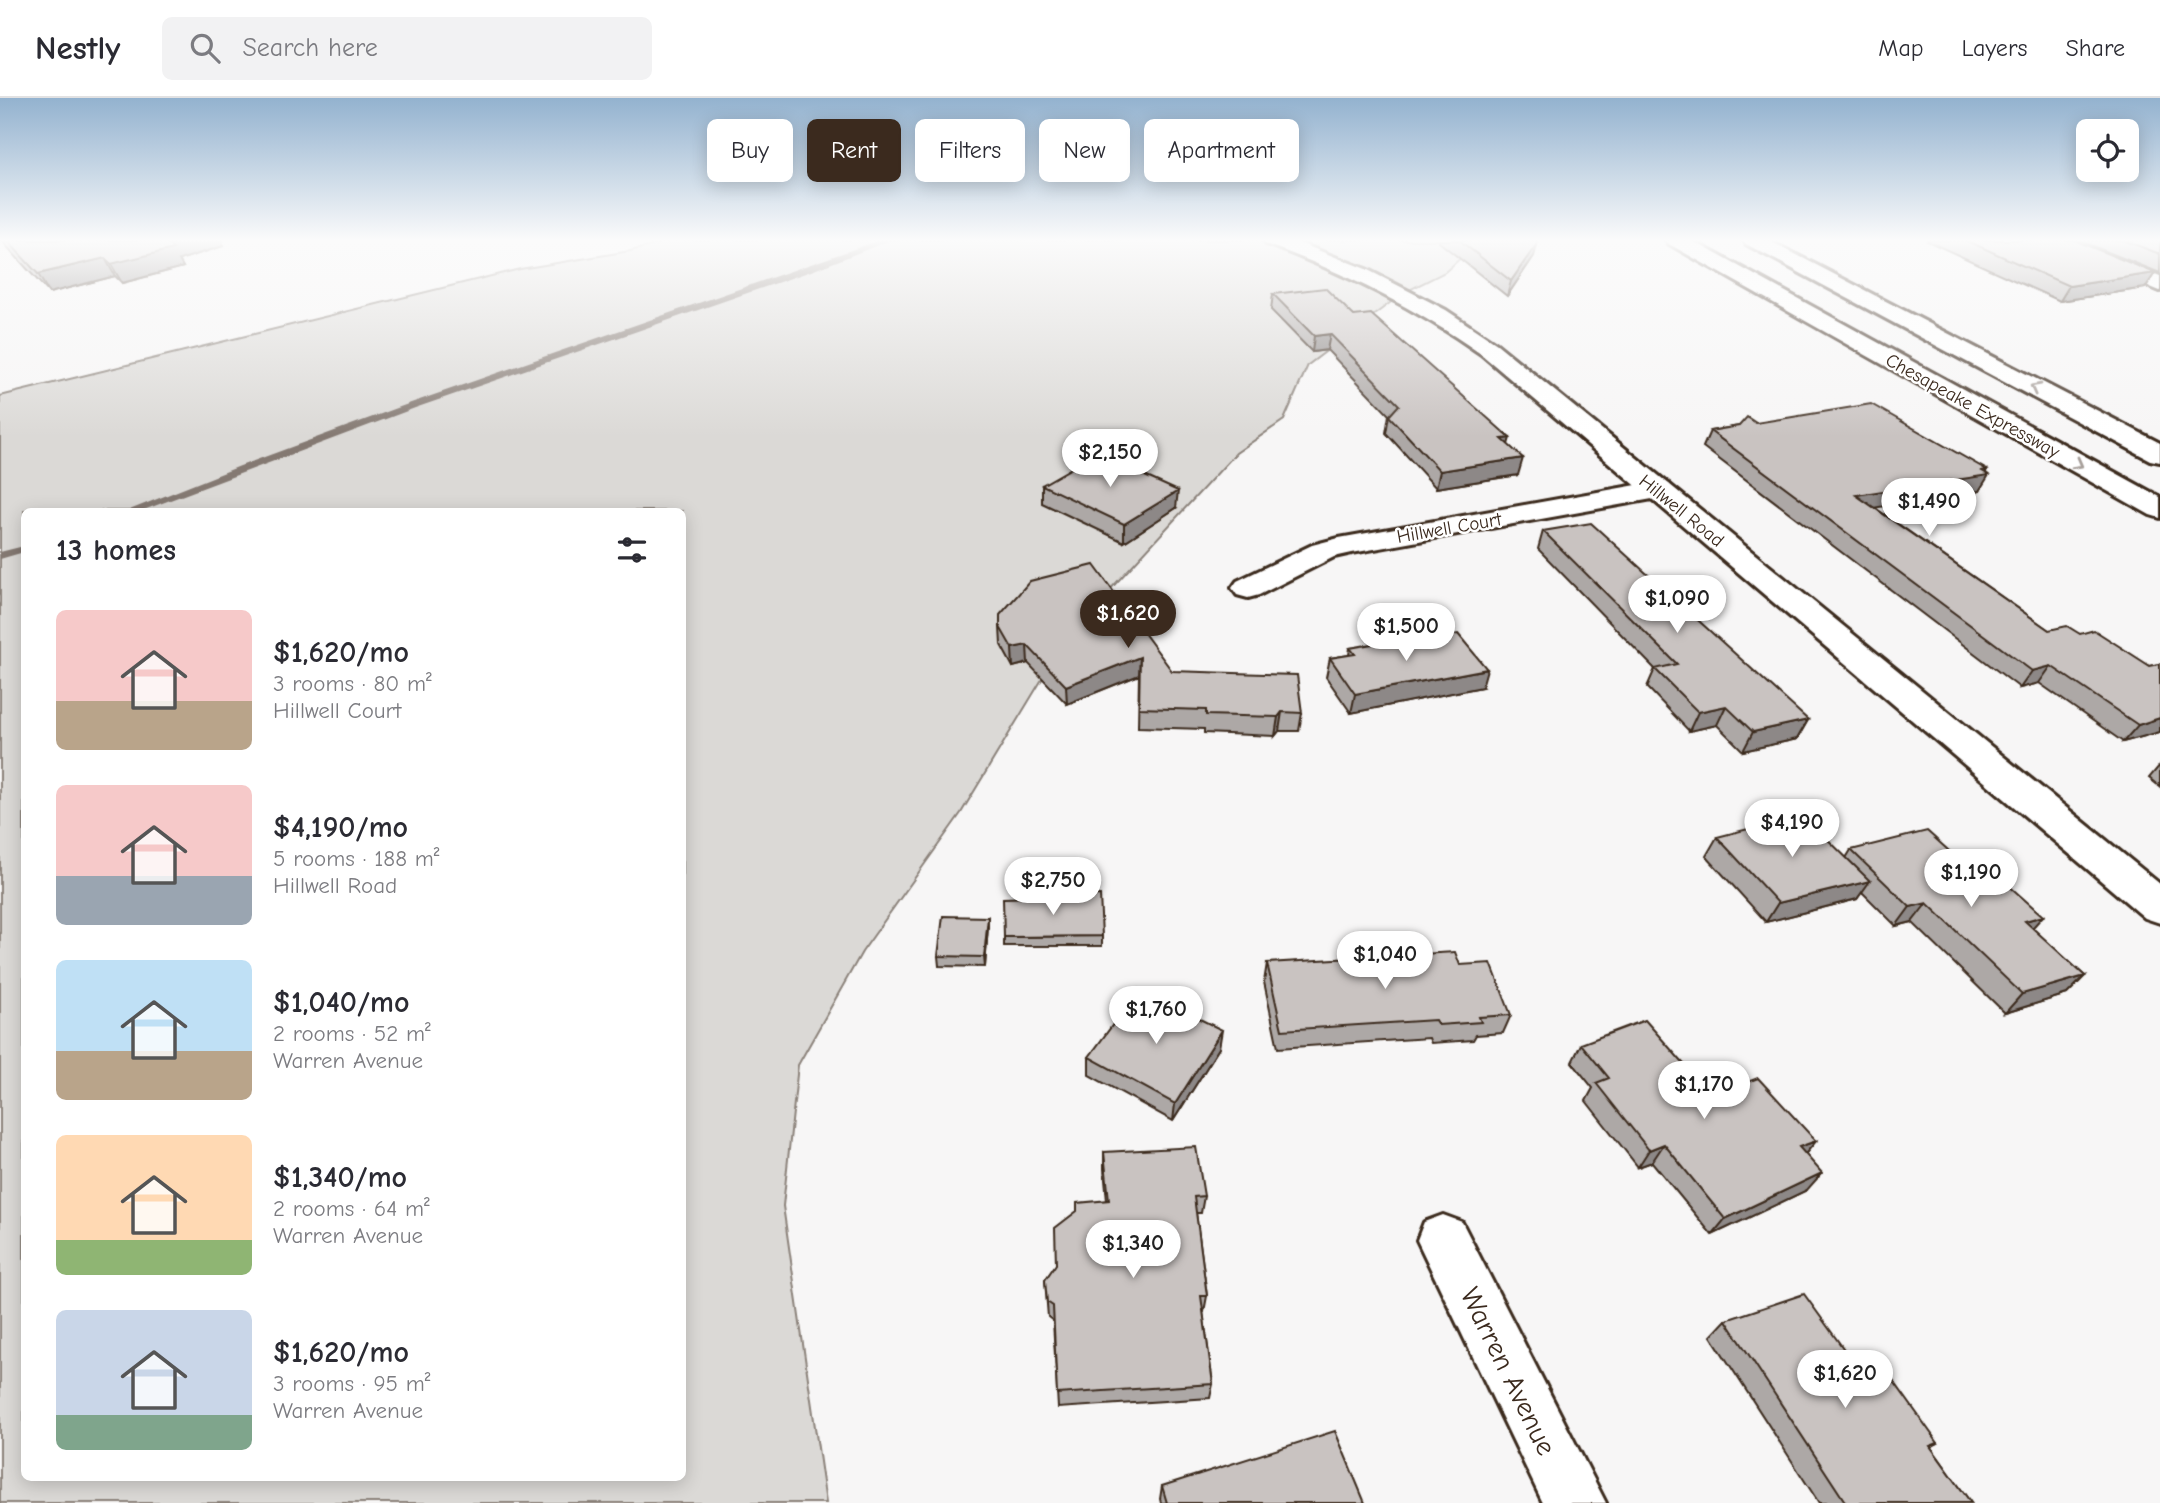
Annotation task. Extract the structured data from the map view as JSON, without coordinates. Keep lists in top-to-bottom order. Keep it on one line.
{"streets":{"main road":["Chesapeake Expressway","Hillwell Road","Hillwell Court","Warren Avenue"]},"crossings":[["Hillwell Road","Hillwell Court"]],"page":{"header":"Nestly","search":"Search here","nav":["Map","Layers","Share"],"chip":["Buy","Rent","Filters","New","Apartment"],"price":["$2,150","$1,490","$1,090","$1,620","$1,500","$4,190","$1,190","$2,750","$1,040","$1,760","$1,170","$1,340","$1,620"],"heading":"13 homes","list":[{"name":"$1,620/mo","note":"3 rooms · 80 m² · Hillwell Court"},{"name":"$4,190/mo","note":"5 rooms · 188 m² · Hillwell Road"},{"name":"$1,040/mo","note":"2 rooms · 52 m² · Warren Avenue"},{"name":"$1,340/mo","note":"2 rooms · 64 m² · Warren Avenue"},{"name":"$1,620/mo","note":"3 rooms · 95 m² · Warren Avenue"}]}}
